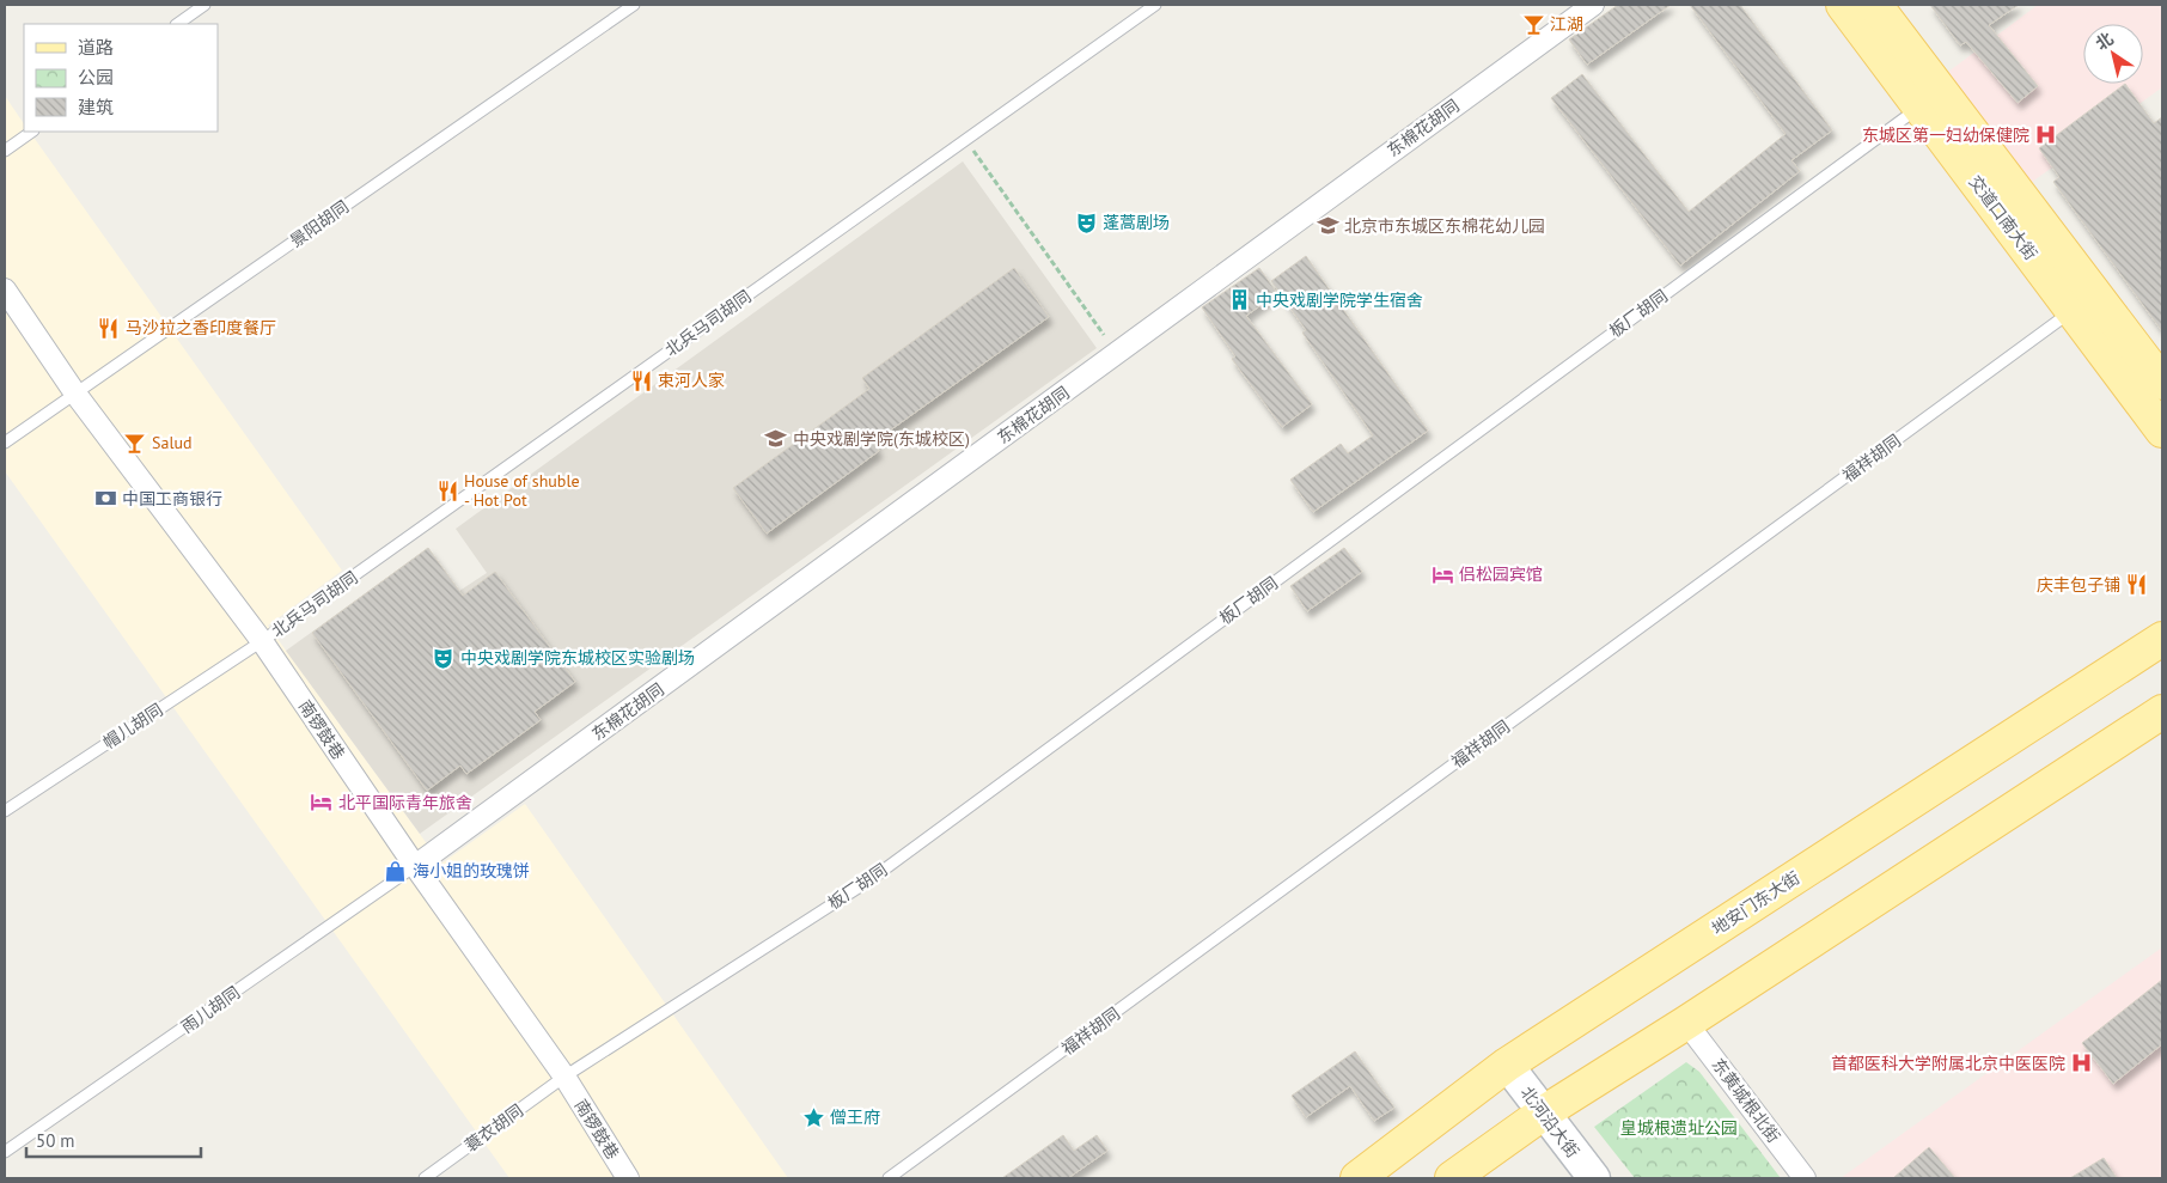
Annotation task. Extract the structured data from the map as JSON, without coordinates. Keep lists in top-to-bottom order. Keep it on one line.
{"streets":{"main road":["交道口南大街","地安门东大街","北河沿大街"],"street":["东棉花胡同","南锣鼓巷","东黄城根北街"],"lane":["景阳胡同","板厂胡同","北兵马司胡同","福祥胡同","帽儿胡同","雨儿胡同","蓑衣胡同"]},"crossings":[["东棉花胡同","南锣鼓巷"],["东棉花胡同","雨儿胡同"],["交道口南大街","板厂胡同"],["交道口南大街","福祥胡同"],["景阳胡同","南锣鼓巷"],["板厂胡同","南锣鼓巷"],["板厂胡同","蓑衣胡同"],["北兵马司胡同","帽儿胡同"],["北兵马司胡同","南锣鼓巷"],["帽儿胡同","南锣鼓巷"],["南锣鼓巷","雨儿胡同"],["南锣鼓巷","蓑衣胡同"],["地安门东大街","北河沿大街"]],"parks":["皇城根遗址公园"],"places":{"bar":["江湖","Salud"],"hospital":["东城区第一妇幼保健院","首都医科大学附属北京中医医院"],"theatre":["蓬蒿剧场","中央戏剧学院东城校区实验剧场"],"school or university":["北京市东城区东棉花幼儿园","中央戏剧学院(东城校区)"],"building":["中央戏剧学院学生宿舍"],"restaurant":["马沙拉之香印度餐厅","束河人家","House of shuble - Hot Pot","庆丰包子铺"],"bank":["中国工商银行"],"hotel":["侣松园宾馆","北平国际青年旅舍"],"shop":["海小姐的玫瑰饼"],"place":["僧王府"]},"legend":["道路","公园","建筑"],"scale_bar":"50 m","north":"top left"}
